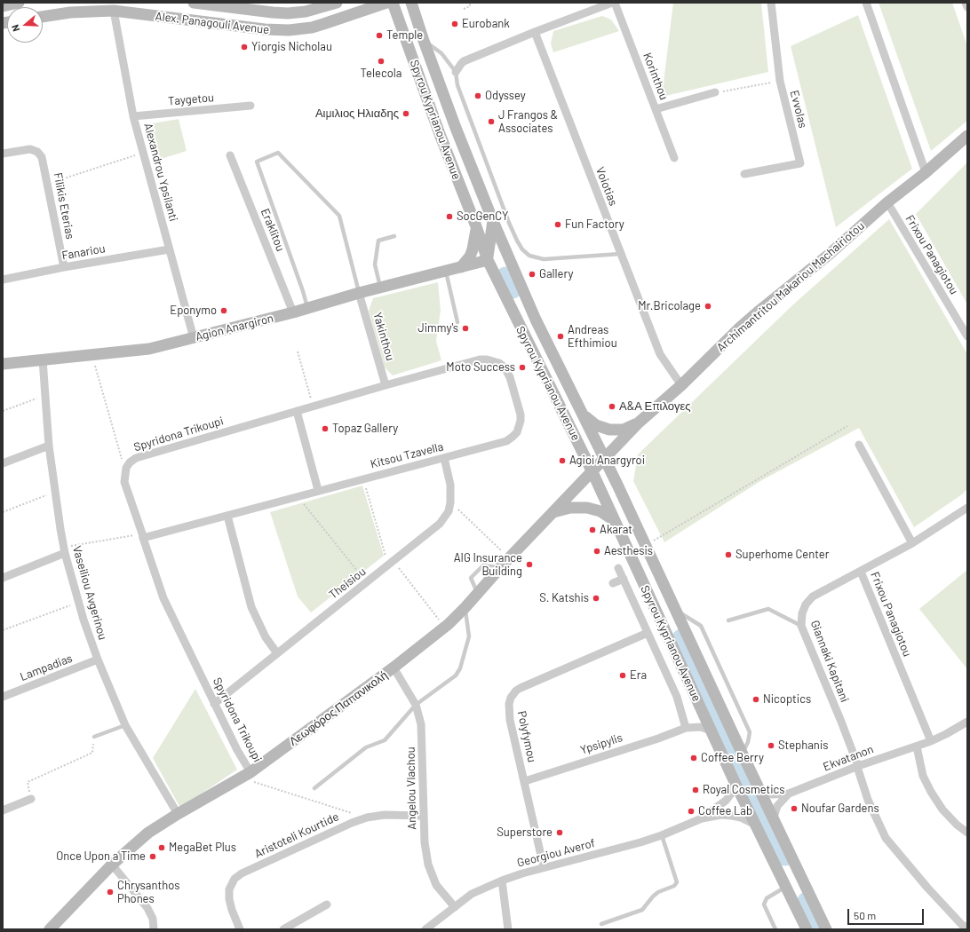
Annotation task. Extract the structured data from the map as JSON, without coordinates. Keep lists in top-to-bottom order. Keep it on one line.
{"streets":{"main road":["Alex. Panagouli Avenue","Spyrou Kyprianou Avenue","Archimantritou Makariou Machairiotou","Agion Anargiron","Λεωφόρος Παπανικολή"],"street":["Korinthou","Taygetou","EvvoIas","Alexandrou Ypsilanti","Voiotias","Filikis Eterias","Eraklitou","Fanariou","Frixou Panagiotou","Yakinthou","Spyridona Trikoupi","Kitsou Tzavella","Theisiou","Vaseiliou Avgerinou","Giannaki Kapitani","Lampadias","Polyfymou","Ypsipylis","Ekvatanon","Angelou Vlachou","Aristoteli Kourtide","Georgiou Averof"]},"crossings":[["Alex. Panagouli Avenue","Alexandrou Ypsilanti"],["Taygetou","Alexandrou Ypsilanti"],["Spyrou Kyprianou Avenue","Archimantritou Makariou Machairiotou"],["Spyrou Kyprianou Avenue","Agion Anargiron"],["Spyrou Kyprianou Avenue","Λεωφόρος Παπανικολή"],["Spyrou Kyprianou Avenue","Ypsipylis"],["Spyrou Kyprianou Avenue","Ekvatanon"],["Spyrou Kyprianou Avenue","Georgiou Averof"],["Alexandrou Ypsilanti","Fanariou"],["Alexandrou Ypsilanti","Agion Anargiron"],["Voiotias","Archimantritou Makariou Machairiotou"],["Filikis Eterias","Fanariou"],["Eraklitou","Agion Anargiron"],["Frixou Panagiotou","Archimantritou Makariou Machairiotou"],["Frixou Panagiotou","Giannaki Kapitani"],["Frixou Panagiotou","Ekvatanon"],["Archimantritou Makariou Machairiotou","Λεωφόρος Παπανικολή"],["Agion Anargiron","Yakinthou"],["Agion Anargiron","Vaseiliou Avgerinou"],["Yakinthou","Spyridona Trikoupi"],["Spyridona Trikoupi","Kitsou Tzavella"],["Spyridona Trikoupi","Theisiou"],["Spyridona Trikoupi","Λεωφόρος Παπανικολή"],["Kitsou Tzavella","Theisiou"],["Vaseiliou Avgerinou","Lampadias"],["Vaseiliou Avgerinou","Λεωφόρος Παπανικολή"],["Giannaki Kapitani","Ekvatanon"],["Λεωφόρος Παπανικολή","Angelou Vlachou"],["Polyfymou","Ypsipylis"],["Polyfymou","Georgiou Averof"],["Angelou Vlachou","Aristoteli Kourtide"],["Angelou Vlachou","Georgiou Averof"]],"places":["Eurobank","Temple","Yiorgis Nicholau","Telecola","Odyssey","Αιμιλιος Ηλιαδης","J Frangos & Associates","SocGenCY","Fun Factory","Gallery","Mr.Bricolage","Eponymo","Jimmy's","Andreas Efthimiou","Moto Success","Α&Α Επιλογες","Topaz Gallery","Agioi Anargyroi","Akarat","Aesthesis","Superhome Center","AIG Insurance Building","S. Katshis","Era","Nicoptics","Stephanis","Coffee Berry","Royal Cosmetics","Noufar Gardens","Coffee Lab","Superstore","MegaBet Plus","Once Upon a Time","Chrysanthos Phones"],"scale_bar":"50 m","north":"left"}
